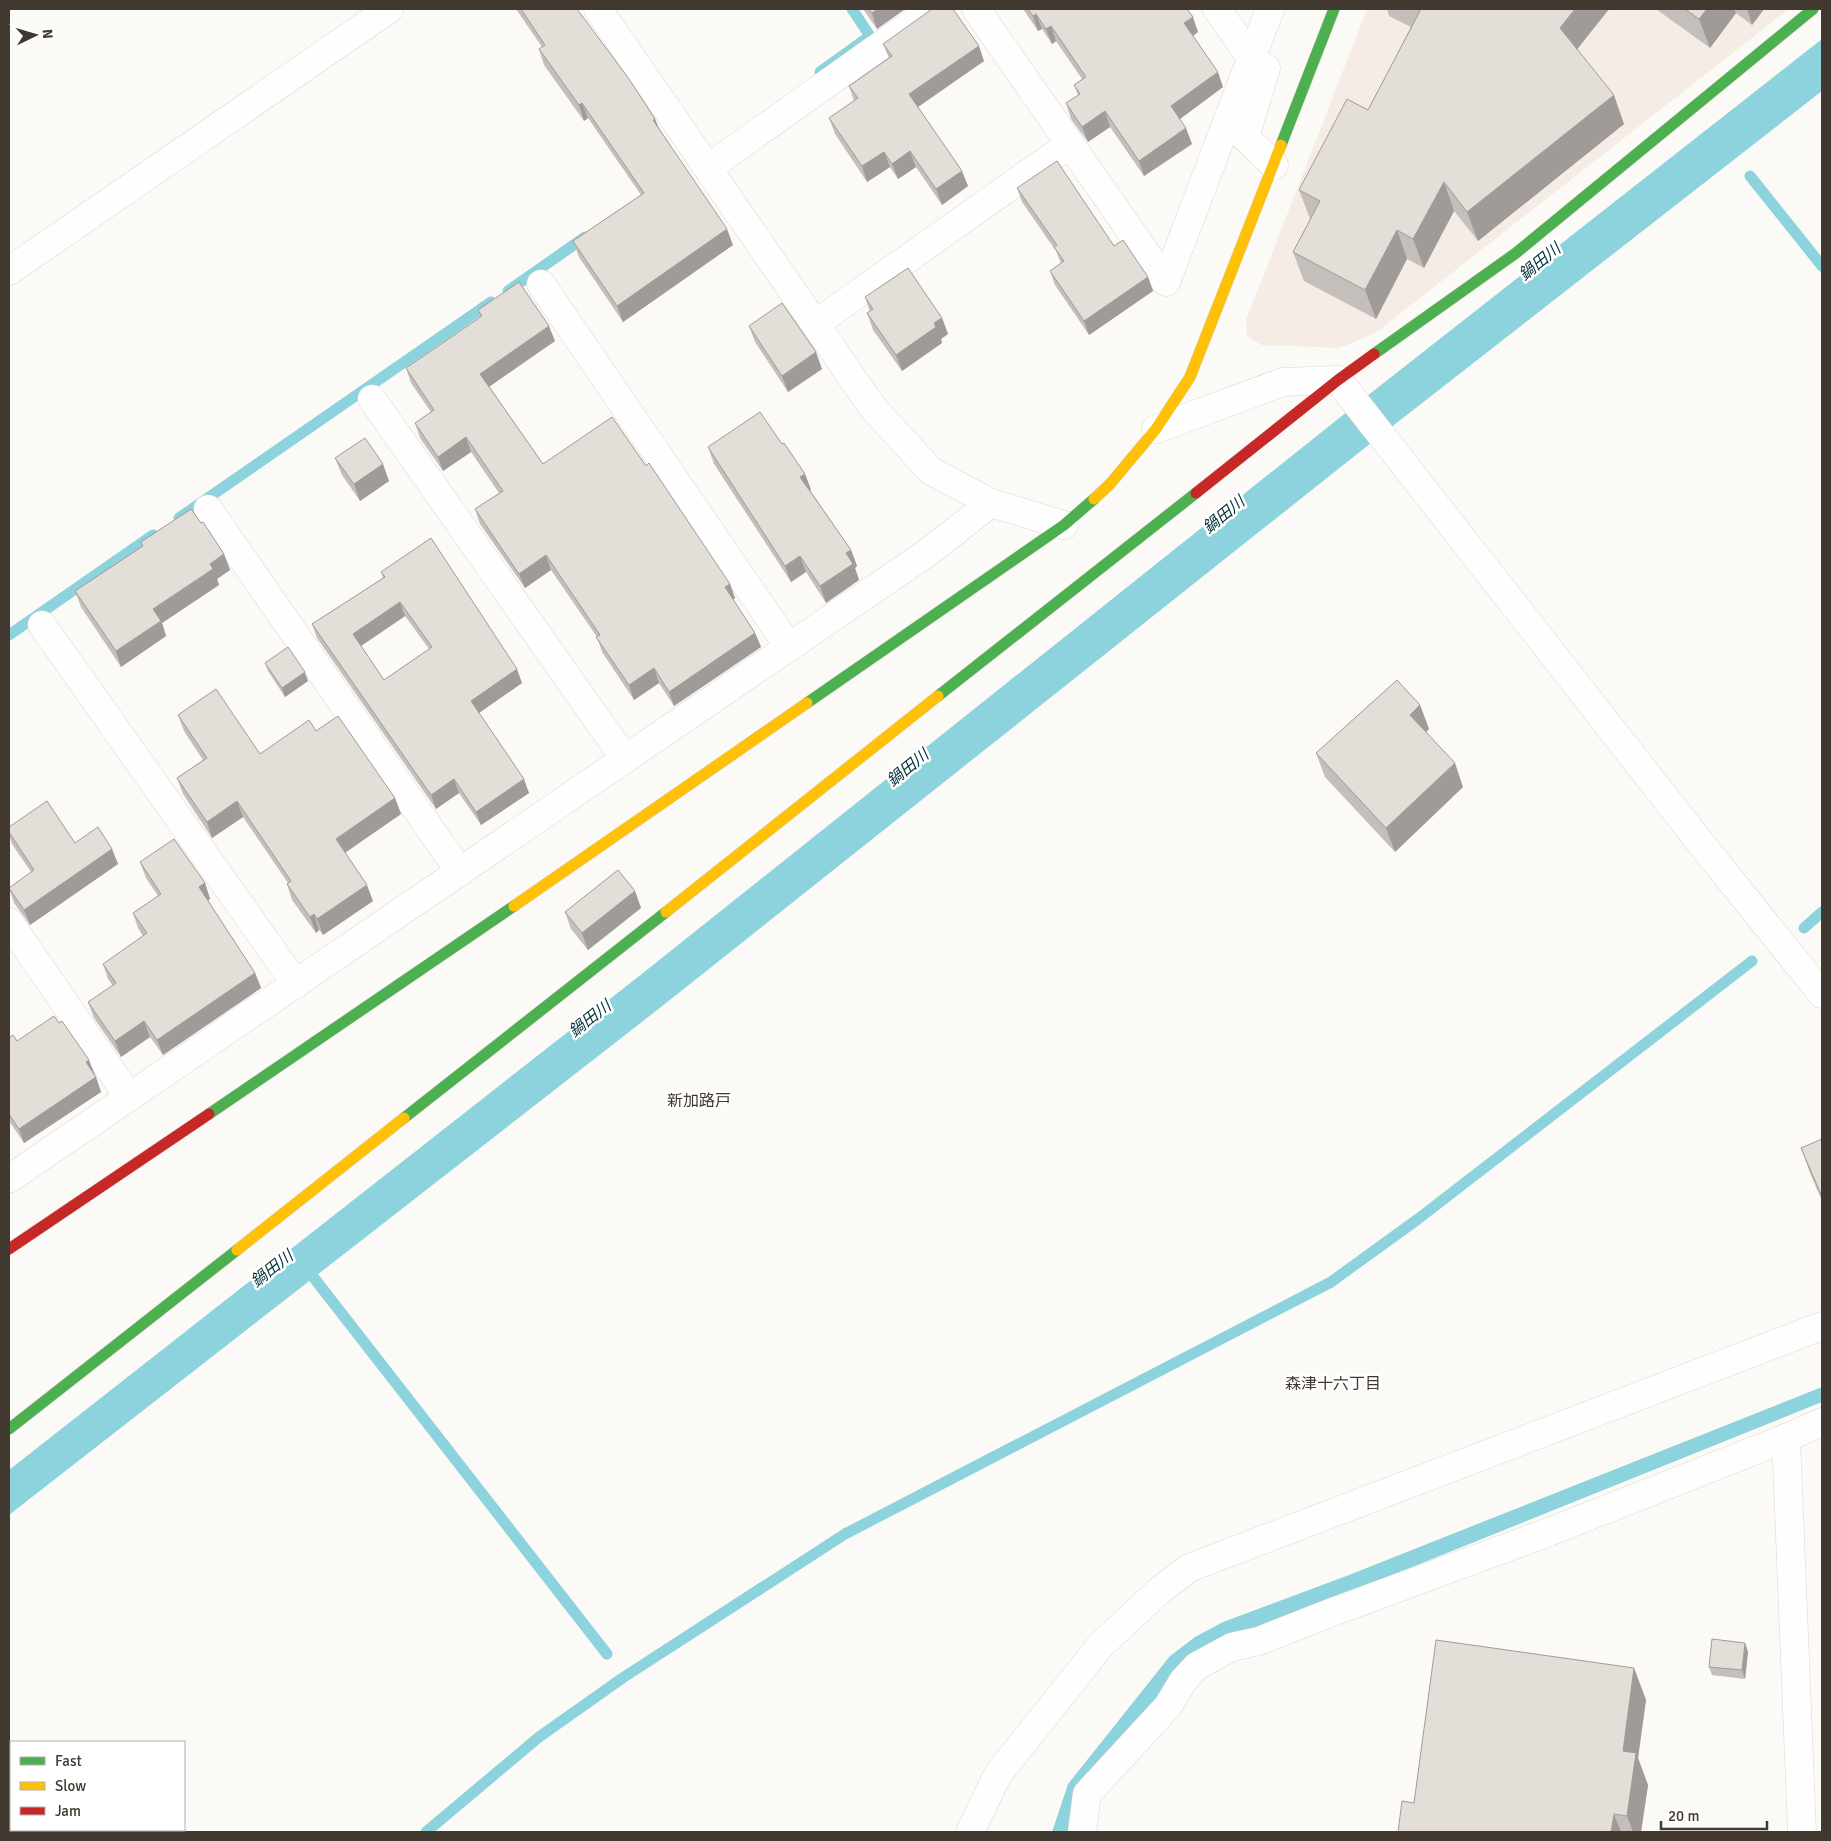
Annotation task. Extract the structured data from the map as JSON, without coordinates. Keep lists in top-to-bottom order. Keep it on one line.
{"districts":["新加路戸","森津十六丁目"],"water":["鍋田川"],"legend":["Fast","Slow","Jam"],"scale_bar":"20 m","north":"right"}
